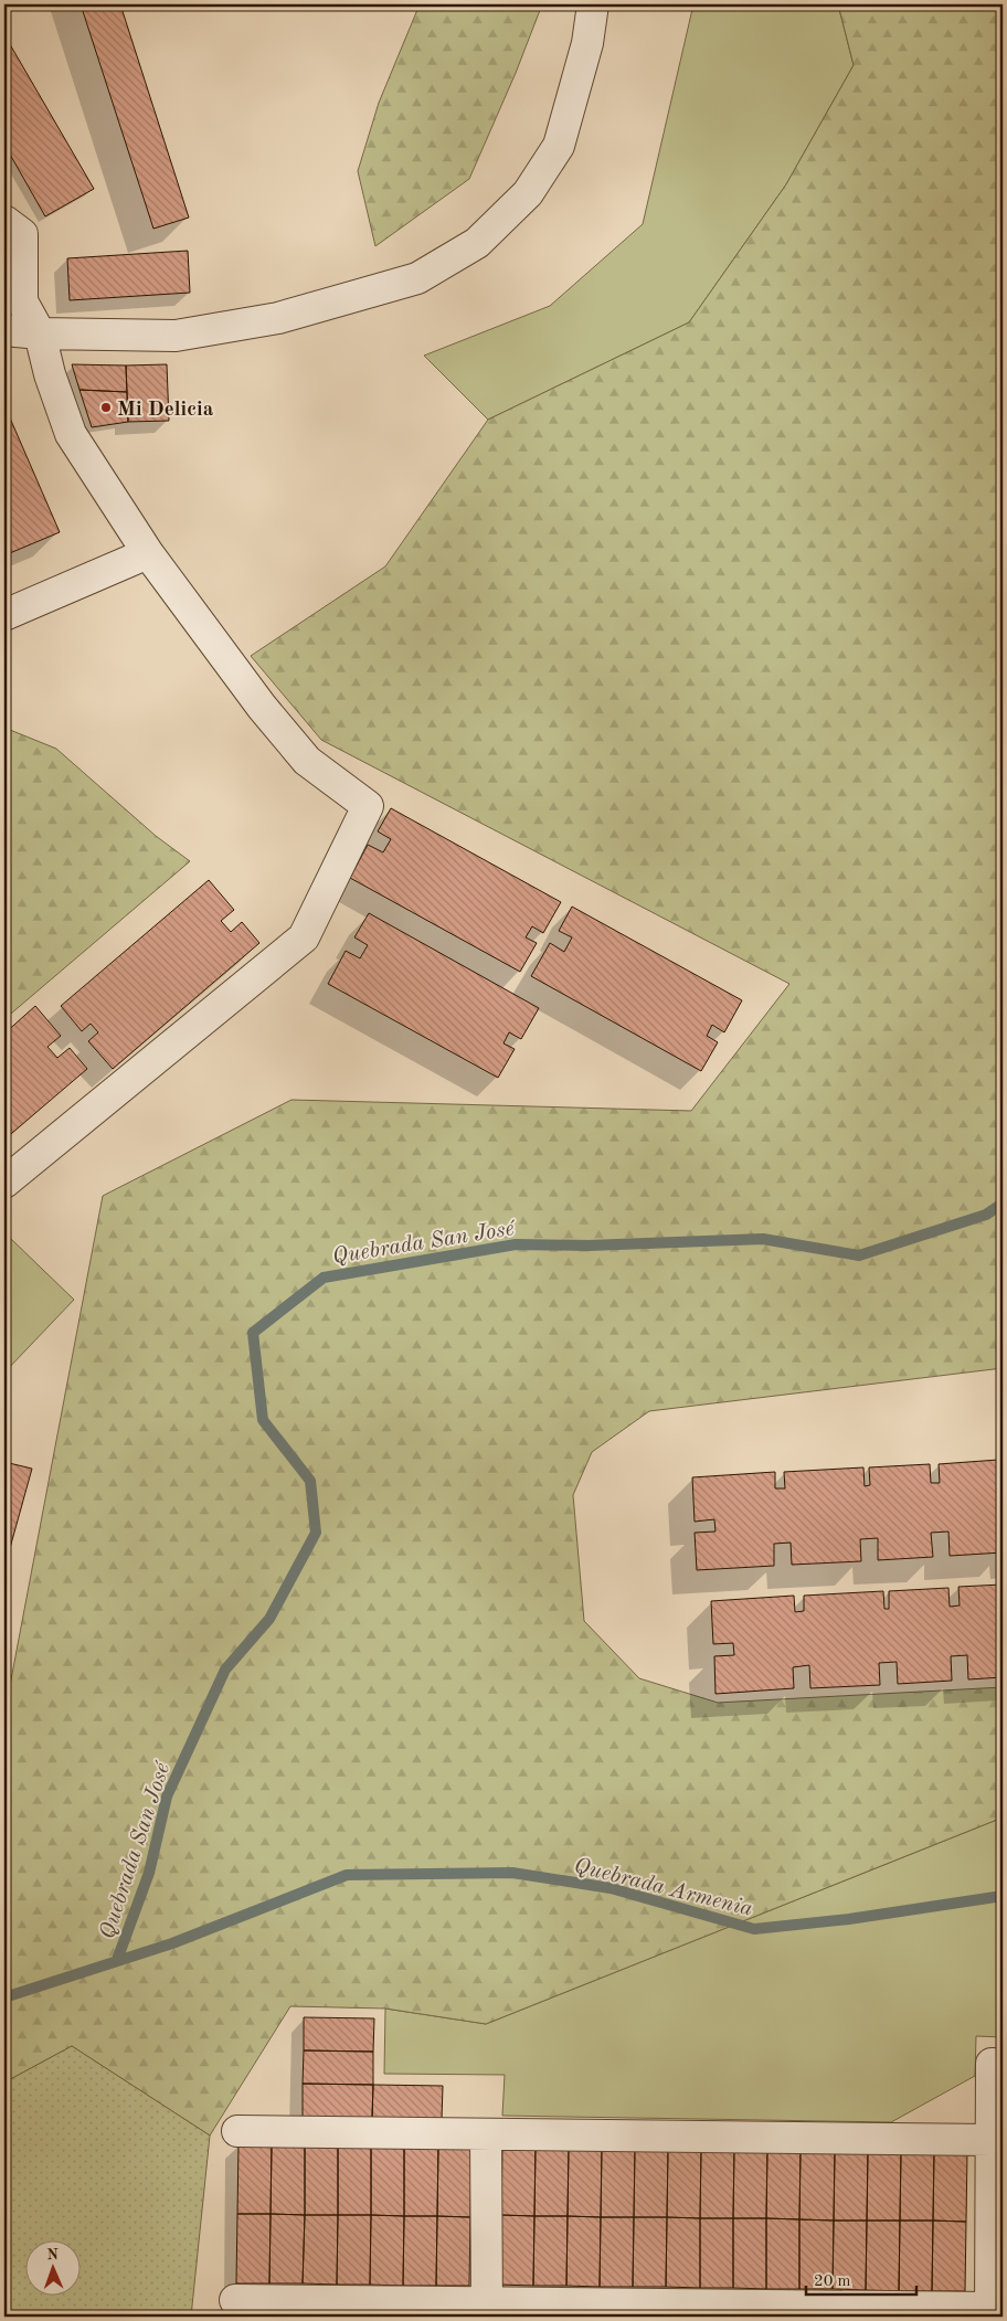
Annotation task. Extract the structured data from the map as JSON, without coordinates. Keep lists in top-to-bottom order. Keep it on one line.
{"water":["Quebrada San José","Quebrada Armenia"],"places":["Mi Delicia"],"scale_bar":"20 m","north":"top"}
